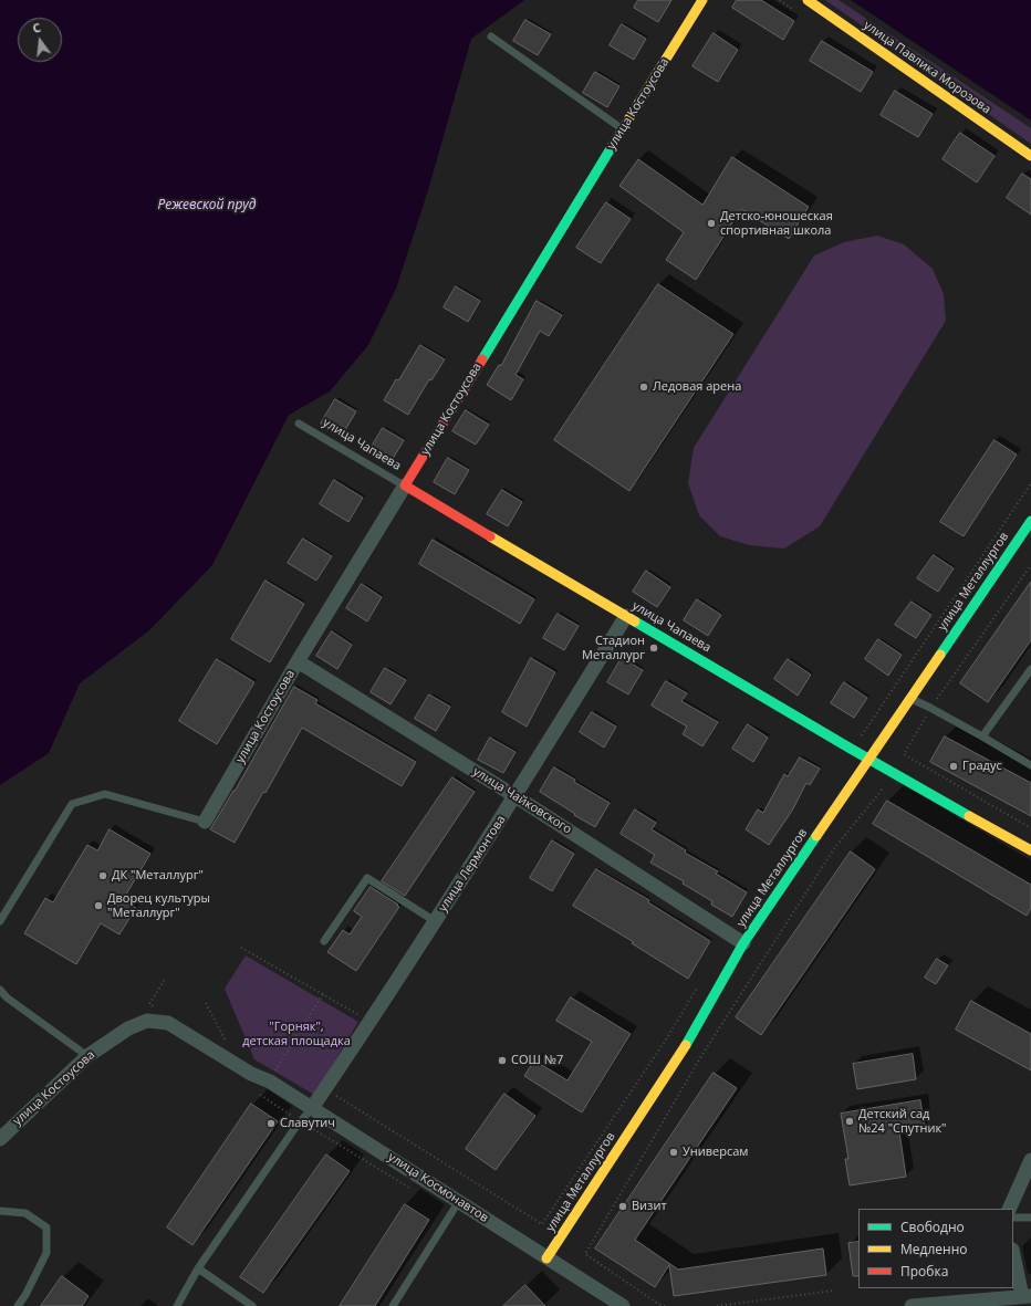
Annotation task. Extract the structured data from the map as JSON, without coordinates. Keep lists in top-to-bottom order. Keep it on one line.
{"streets":{"street":["улица Павлика Морозова","улица Костоусова","улица Чапаева","улица Металлургов","улица Чайковского","улица Лермонтова","улица Космонавтов"]},"crossings":[["улица Костоусова","улица Чапаева"],["улица Костоусова","улица Чайковского"],["улица Костоусова","улица Космонавтов"],["улица Чапаева","улица Металлургов"],["улица Чапаева","улица Лермонтова"],["улица Металлургов","улица Чайковского"],["улица Металлургов","улица Космонавтов"],["улица Чайковского","улица Лермонтова"],["улица Лермонтова","улица Космонавтов"]],"water":["Режевской пруд"],"parks":["\"Горняк\", детская площадка"],"places":["Детско-юношеская спортивная школа","Ледовая арена","Стадион Металлург","Градус","ДК \"Металлург\"","Дворец культуры \"Металлург\"","СОШ №7","Детский сад №24 \"Спутник\"","Славутич","Универсам","Визит"],"legend":["Свободно","Медленно","Пробка"],"north":"top"}
